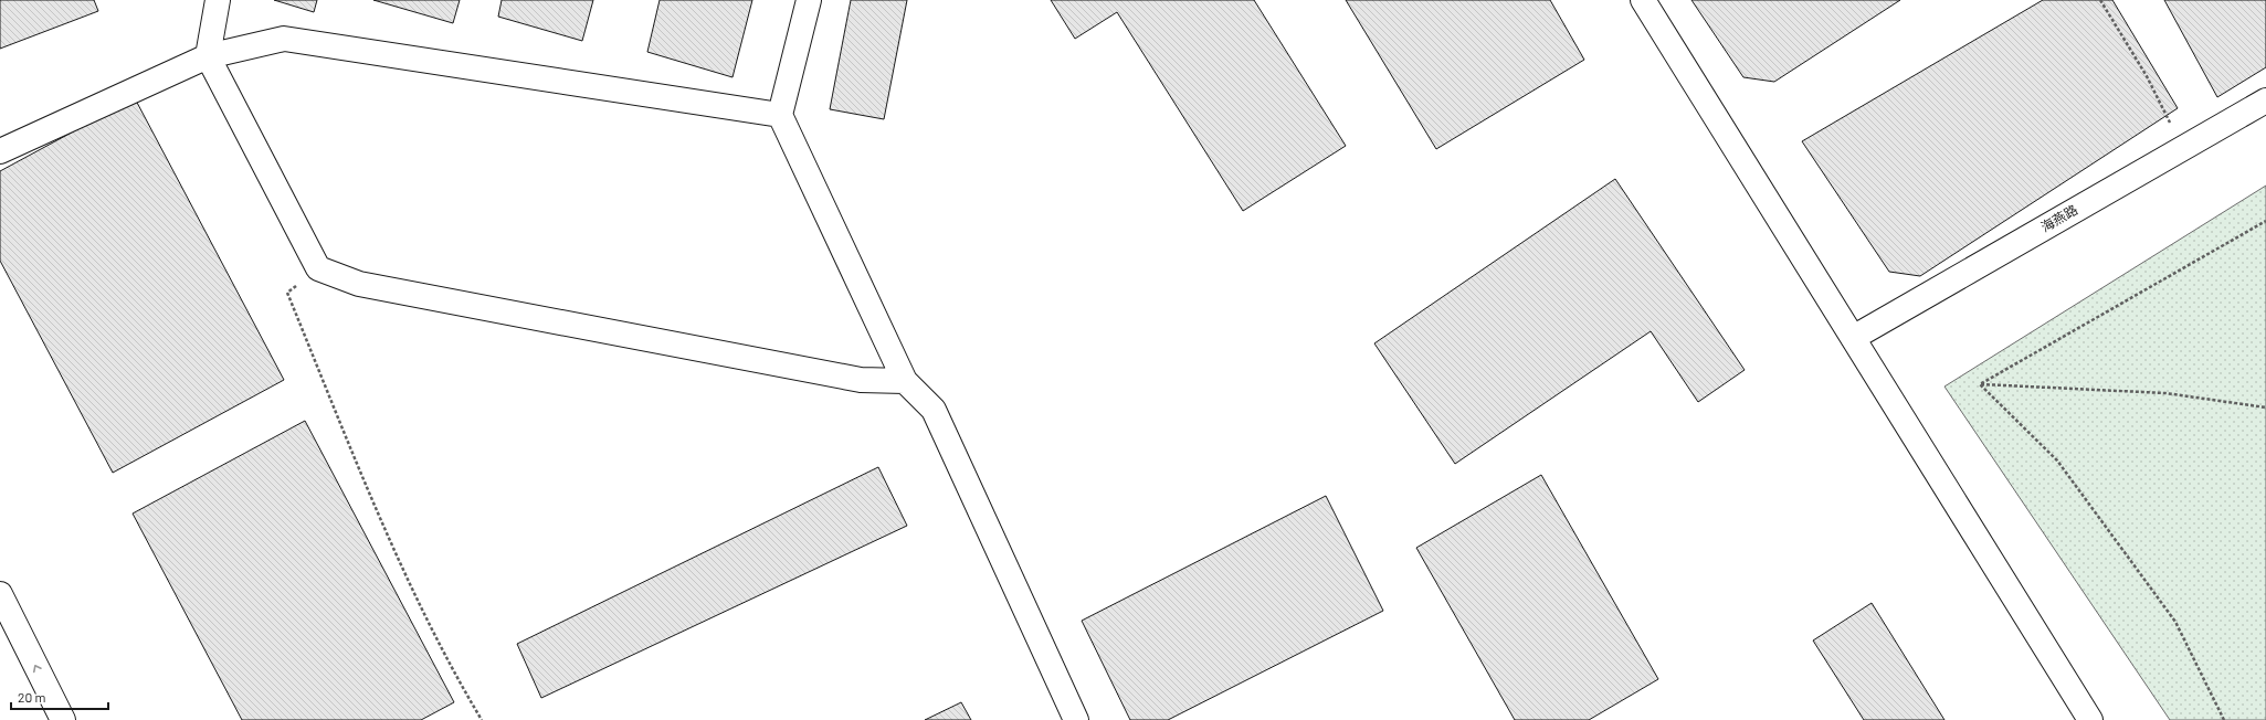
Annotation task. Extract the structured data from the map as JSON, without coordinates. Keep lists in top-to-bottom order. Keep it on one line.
{"streets":{"street":["海燕路"]},"scale_bar":"20 m"}
